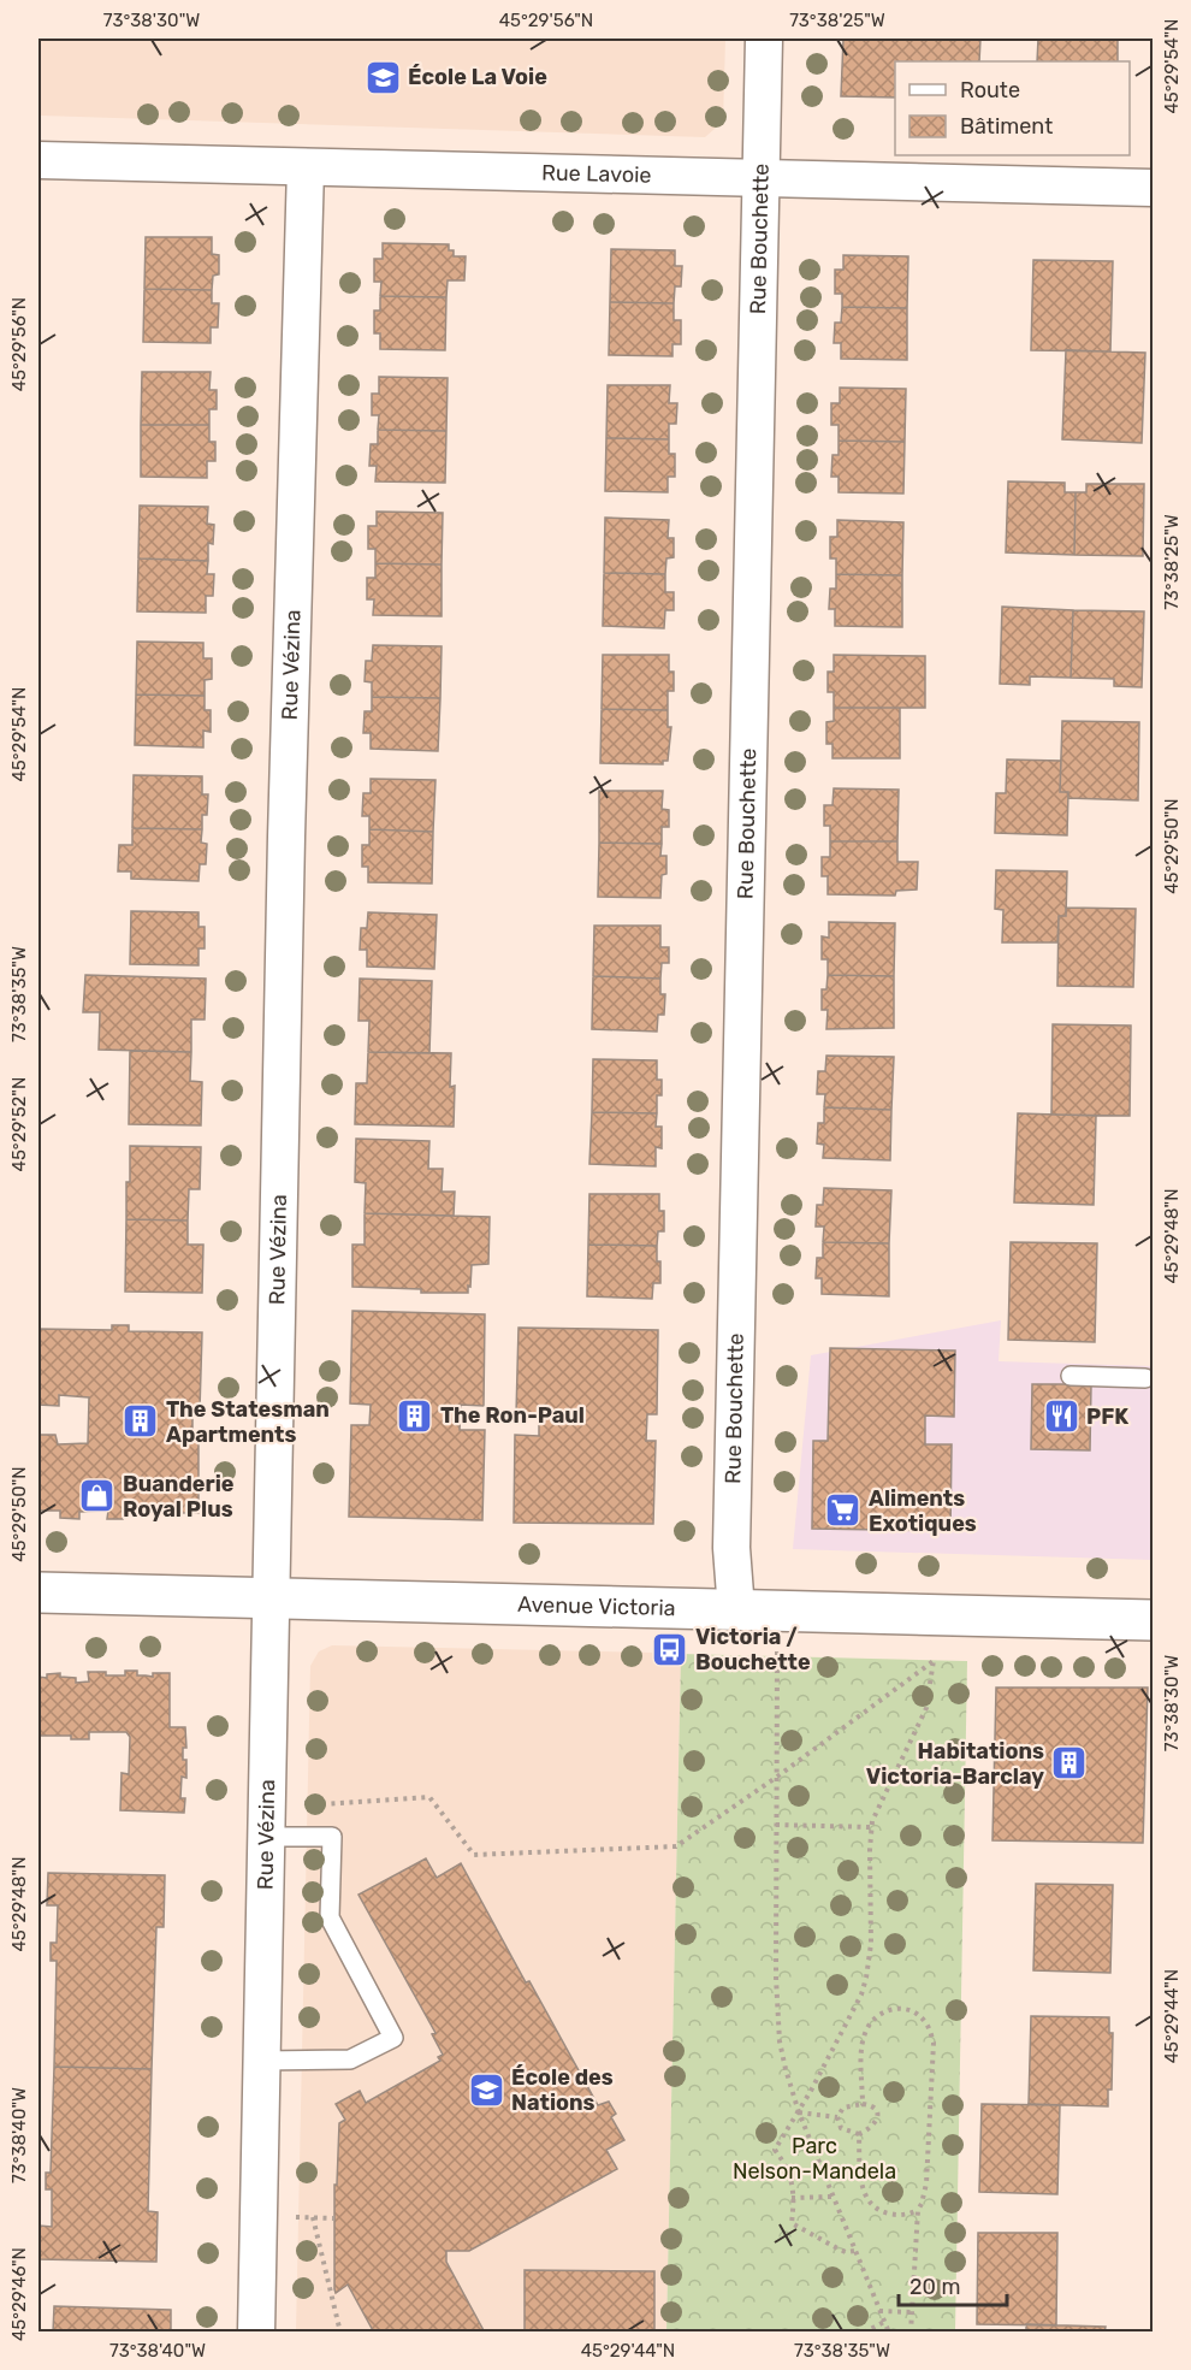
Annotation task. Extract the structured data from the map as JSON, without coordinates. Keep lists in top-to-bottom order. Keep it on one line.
{"streets":{"street":["Rue Lavoie","Rue Bouchette","Rue Vézina","Avenue Victoria"]},"crossings":[["Rue Lavoie","Rue Bouchette"],["Rue Lavoie","Rue Vézina"],["Rue Bouchette","Avenue Victoria"],["Rue Vézina","Avenue Victoria"]],"parks":["Parc Nelson-Mandela"],"places":{"school or university":["École La Voie","École des Nations"],"building":["The Ron-Paul","The Statesman Apartments","Habitations Victoria-Barclay"],"restaurant":["PFK"],"shop":["Buanderie Royal Plus"],"supermarket":["Aliments Exotiques"],"bus stop":["Victoria / Bouchette"]},"legend":["Route","Bâtiment"],"scale_bar":"20 m","coordinates":["73°38'30\"W","45°29'56\"N","73°38'25\"W","45°29'54\"N","45°29'50\"N","73°38'35\"W","45°29'52\"N","45°29'48\"N","45°29'44\"N","73°38'40\"W","45°29'46\"N"]}
